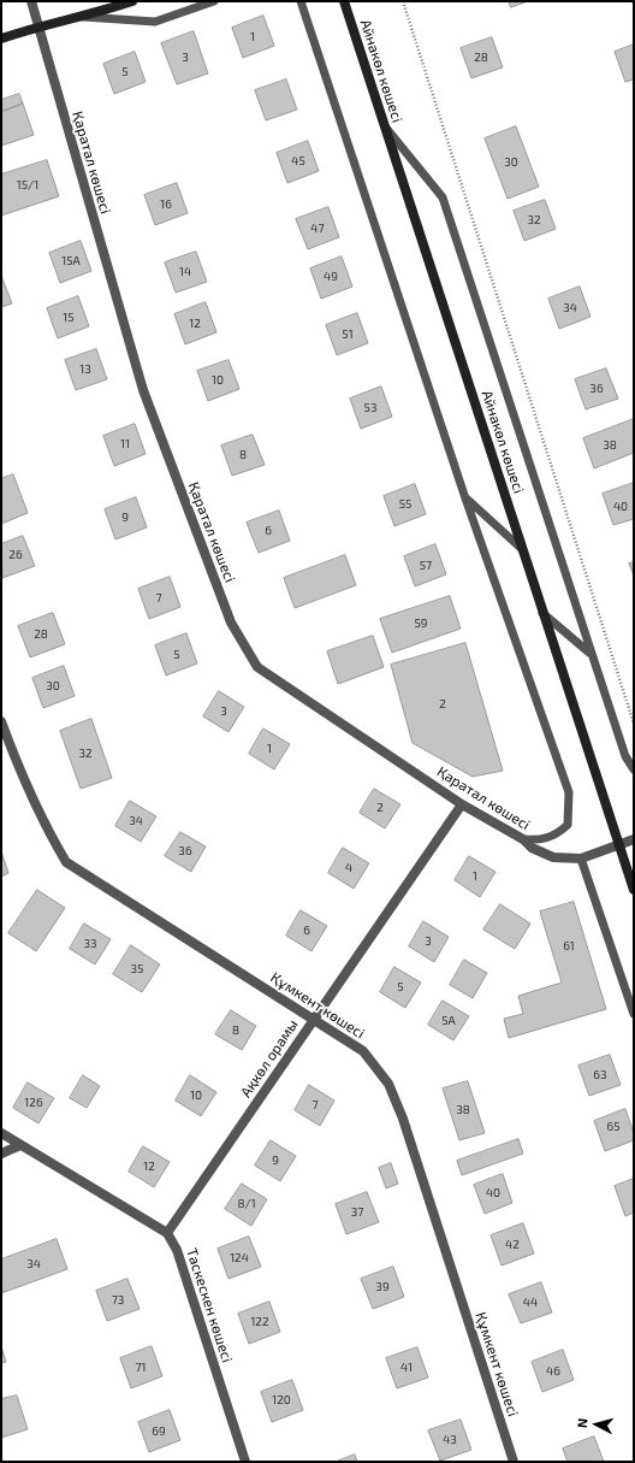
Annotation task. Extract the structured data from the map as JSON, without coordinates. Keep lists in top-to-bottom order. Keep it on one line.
{"streets":{"main road":["Айнакөл көшесі"],"street":["Қаратал көшесі","Құмкент көшесі","Ақкөл орамы","Таскескен көшесі"]},"crossings":[["Айнакөл көшесі","Қаратал көшесі"],["Қаратал көшесі","Ақкөл орамы"],["Құмкент көшесі","Ақкөл орамы"],["Ақкөл орамы","Таскескен көшесі"]],"house_numbers":["1","3","28","5","45","30","15/1","16","32","47","15А","14","49","34","15","12","51","13","10","36","53","11","38","8","55","40","9","6","26","57","7","59","28","5","30","2","3","1","32","2","34","36","4","1","6","3","33","61","35","5","5A","8","63","10","126","7","38","65","9","12","40","8/1","37","42","124","34","39","73","44","122","71","41","46","120","69","43"],"north":"left"}
